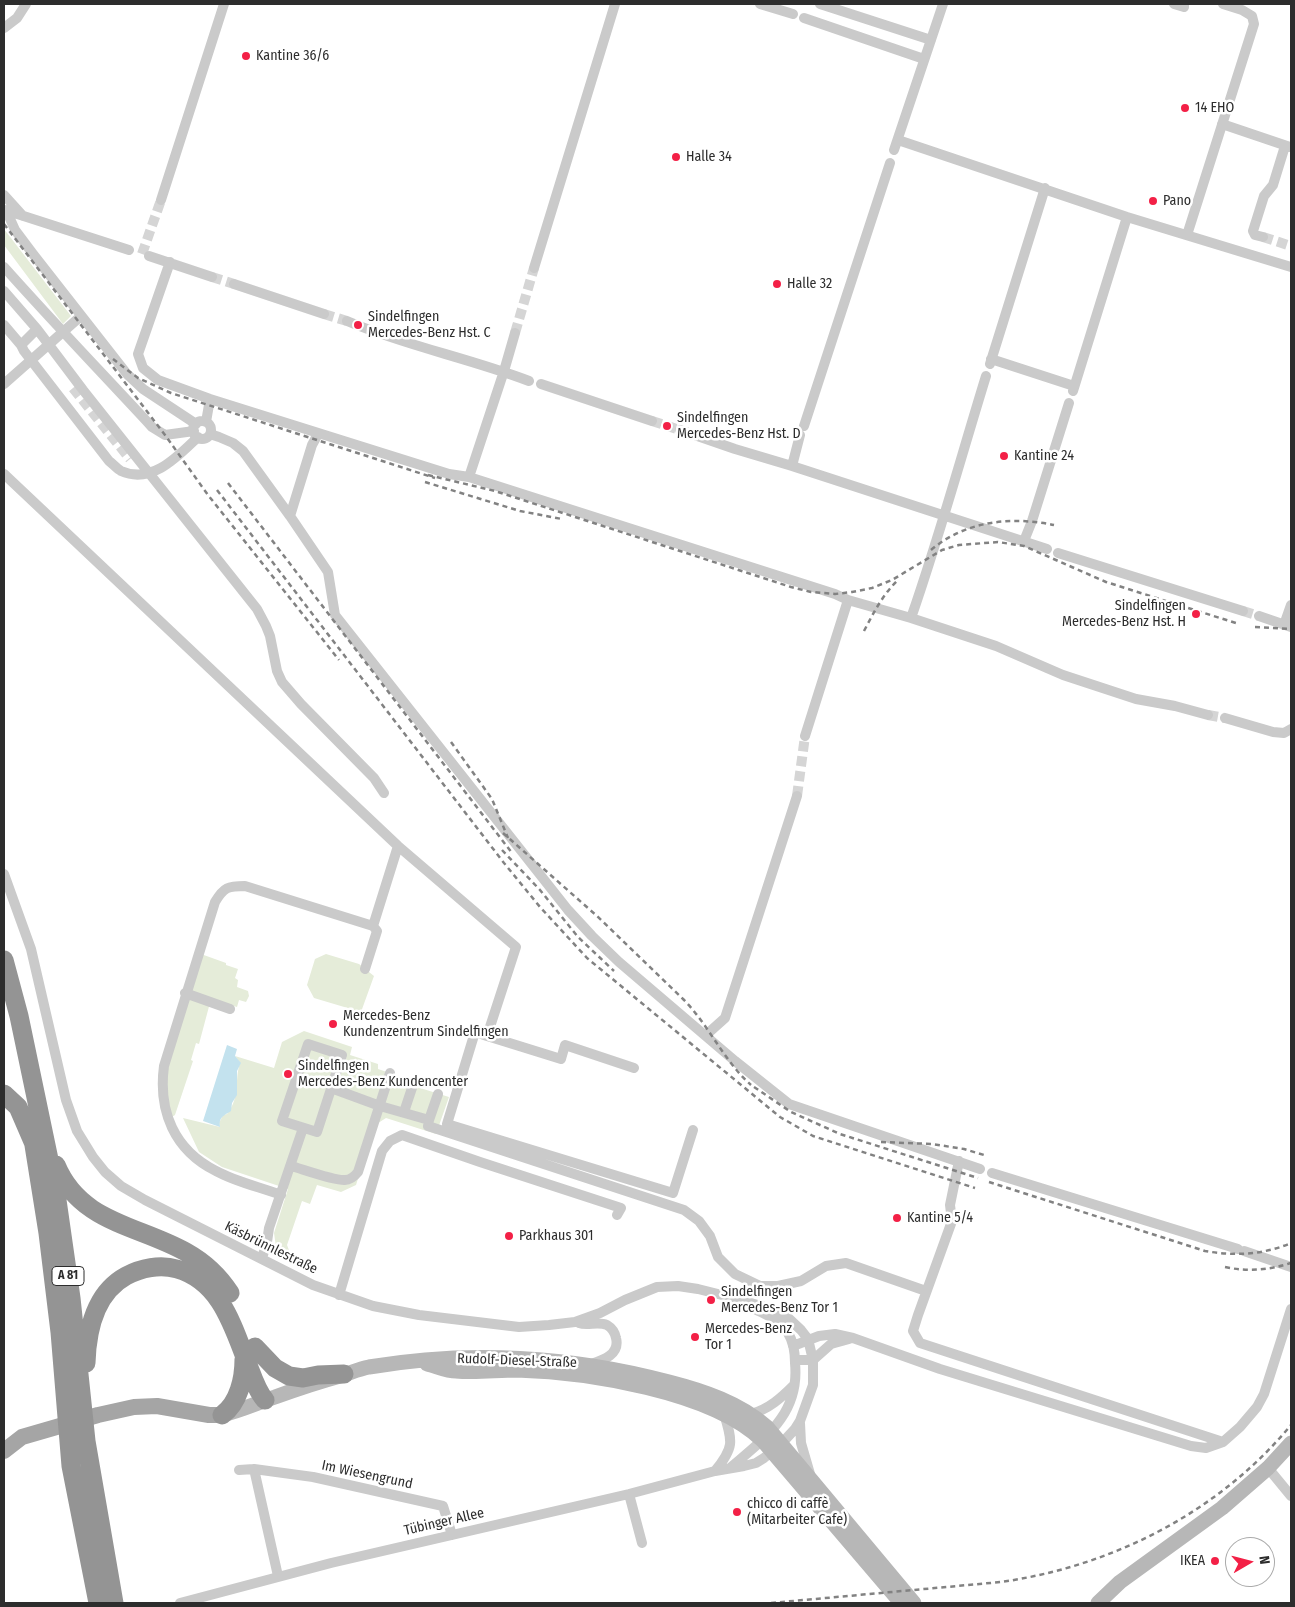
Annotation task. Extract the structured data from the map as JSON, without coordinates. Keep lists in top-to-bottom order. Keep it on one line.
{"streets":{"highway":["A 81"],"main road":["Rudolf-Diesel-Straße"],"street":["Käsbrünnlestraße","Im Wiesengrund","Tübinger Allee"]},"crossings":[["Käsbrünnlestraße","Rudolf-Diesel-Straße"],["Käsbrünnlestraße","Tübinger Allee"],["Rudolf-Diesel-Straße","Tübinger Allee"],["Im Wiesengrund","Tübinger Allee"]],"places":["Kantine 36/6","14 EHO","Halle 34","Pano","Halle 32","Sindelfingen Mercedes-Benz Hst. C","Sindelfingen Mercedes-Benz Hst. D","Kantine 24","Sindelfingen Mercedes-Benz Hst. H","Mercedes-Benz Kundenzentrum Sindelfingen","Sindelfingen Mercedes-Benz Kundencenter","Kantine 5/4","Parkhaus 301","Sindelfingen Mercedes-Benz Tor 1","Mercedes-Benz Tor 1","chicco di caffè (Mitarbeiter Cafe)","IKEA"],"north":"right"}
